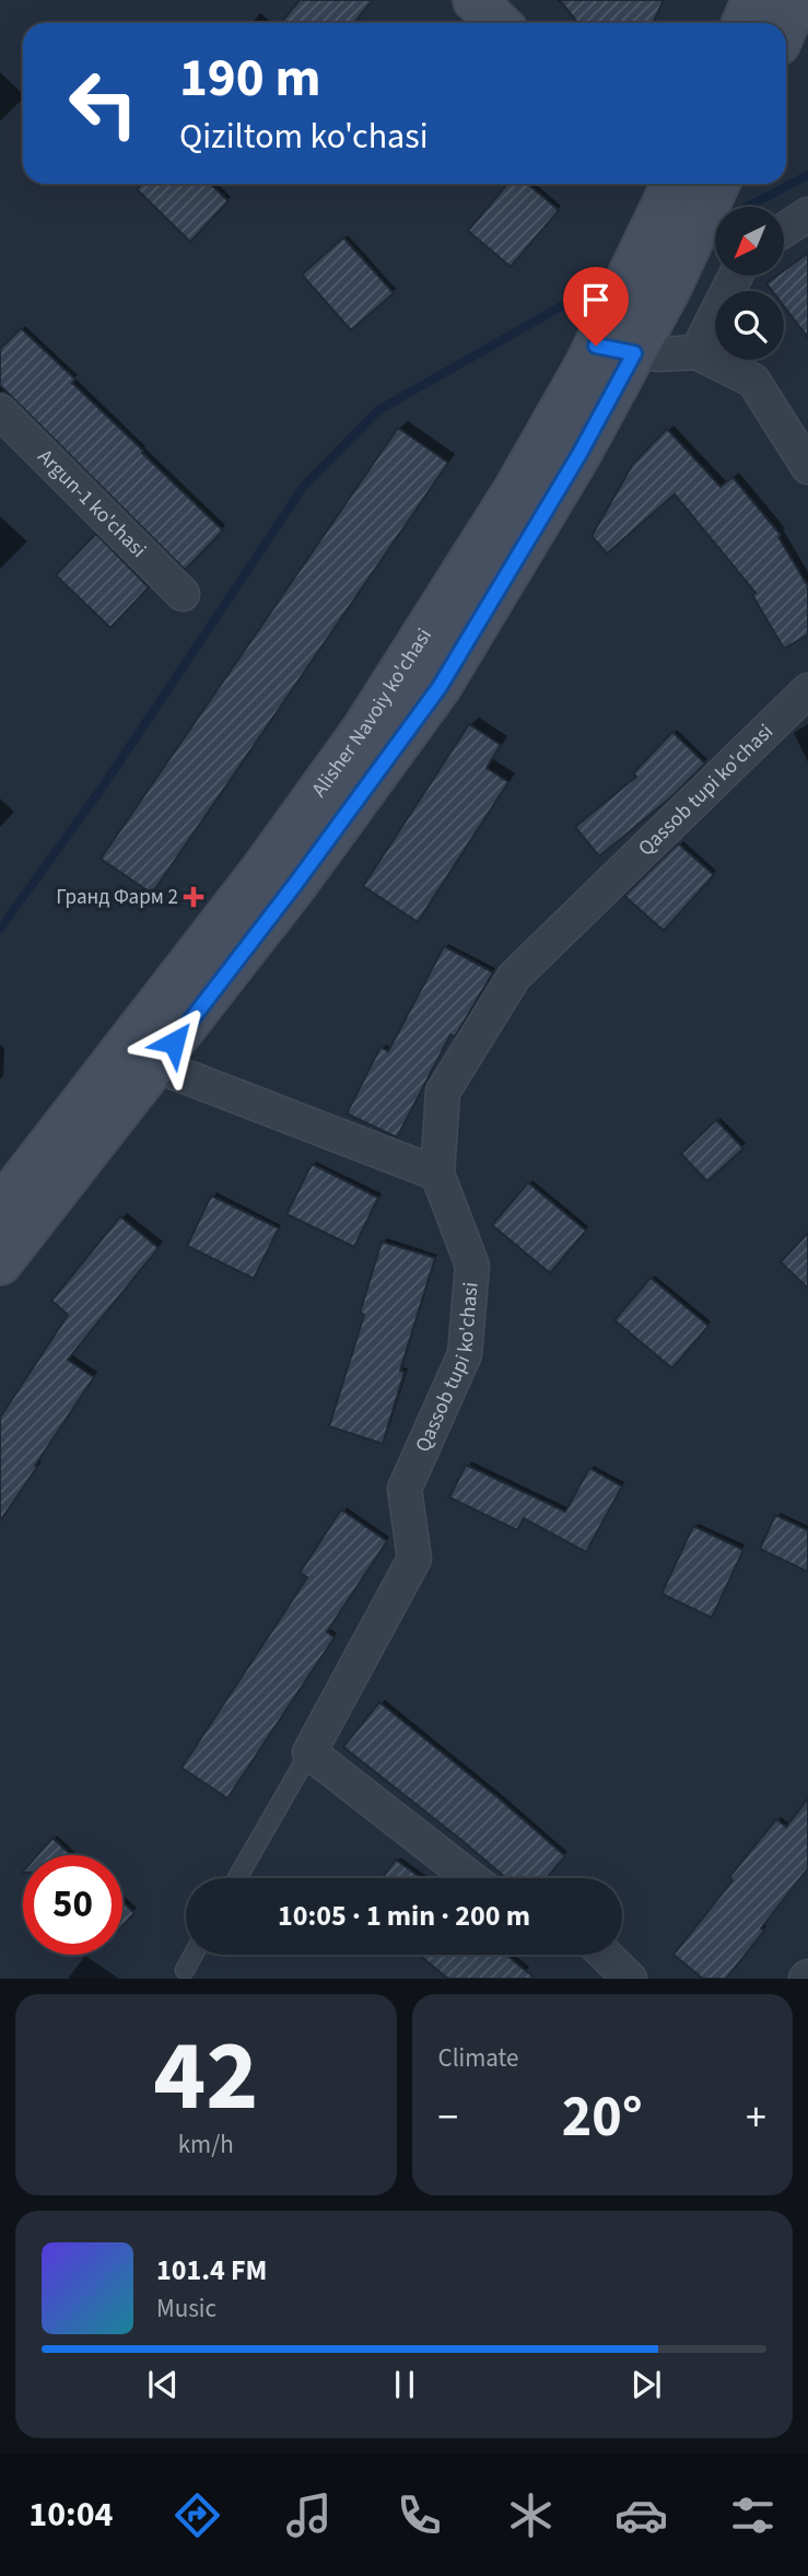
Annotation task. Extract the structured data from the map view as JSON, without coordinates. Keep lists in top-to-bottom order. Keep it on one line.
{"streets":{"main road":["Alisher Navoiy ko'chasi"],"street":["Argun-1 ko'chasi","Qassob tupi ko'chasi"]},"places":{"health":["Гранд Фарм 2"]},"north":"bottom left","page":{"turn":["190 m","Qiziltom ko'chasi"],"limit":"50","trip":"10:05 · 1 min · 200 m","tile":[["42","km/h"],"Climate"],"heat":["−","20°","+"],"song":["101.4 FM","Music"],"tabs":"10:04"}}
